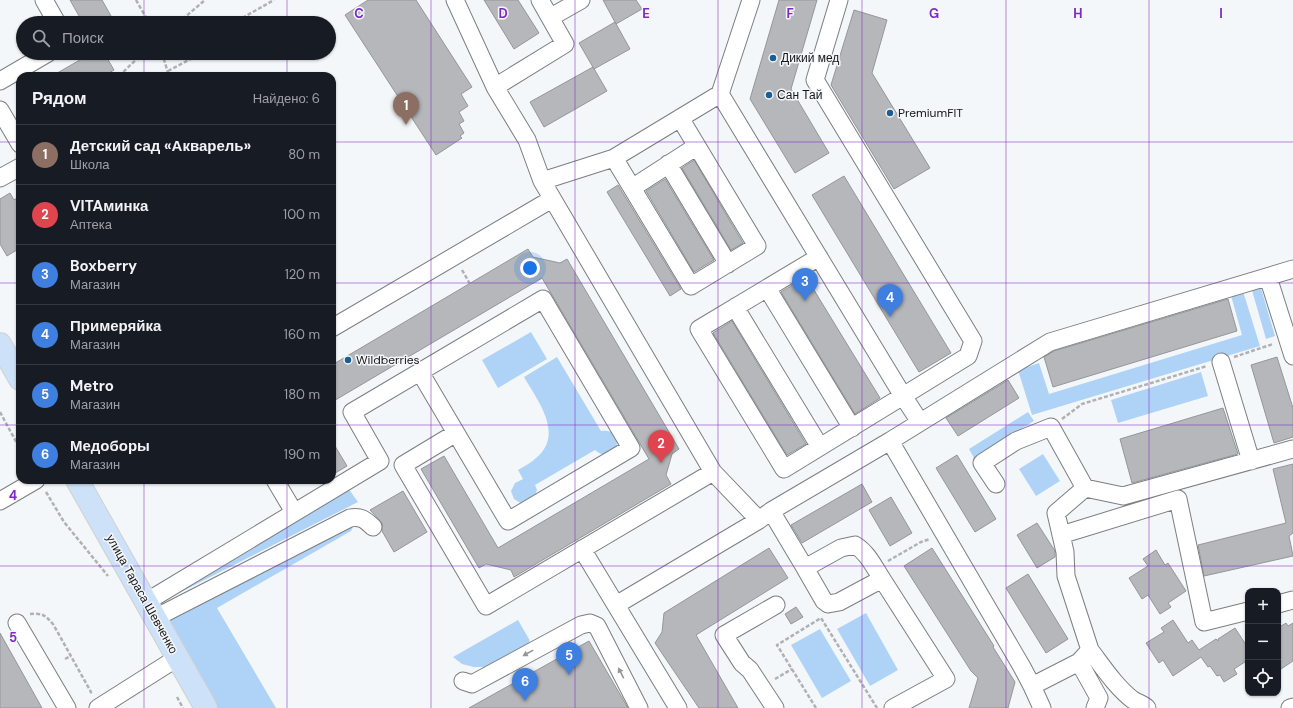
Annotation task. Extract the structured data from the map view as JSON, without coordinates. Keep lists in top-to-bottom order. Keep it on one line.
{"streets":{"main road":["улица Тараса Шевченко"]},"places":["Дикий мед","Сан Тай","PremiumFIT","Wildberries"],"page":{"search":"Поиск","heading":["Рядом","Найдено: 6"],"pins":["1","3","4","2","5","6"],"list":[{"mark":"1","name":"Детский сад «Акварель»","note":"Школа","value":"80 m"},{"mark":"2","name":"VITAминка","note":"Аптека","value":"100 m"},{"mark":"3","name":"Boxberry","note":"Магазин","value":"120 m"},{"mark":"4","name":"Примеряйка","note":"Магазин","value":"160 m"},{"mark":"5","name":"Metro","note":"Магазин","value":"180 m"},{"mark":"6","name":"Медоборы","note":"Магазин","value":"190 m"}],"map_buttons":["+","−"]},"grid":{"columns":["C","D","E","F","G","H","I"],"rows":["4","5"]}}
